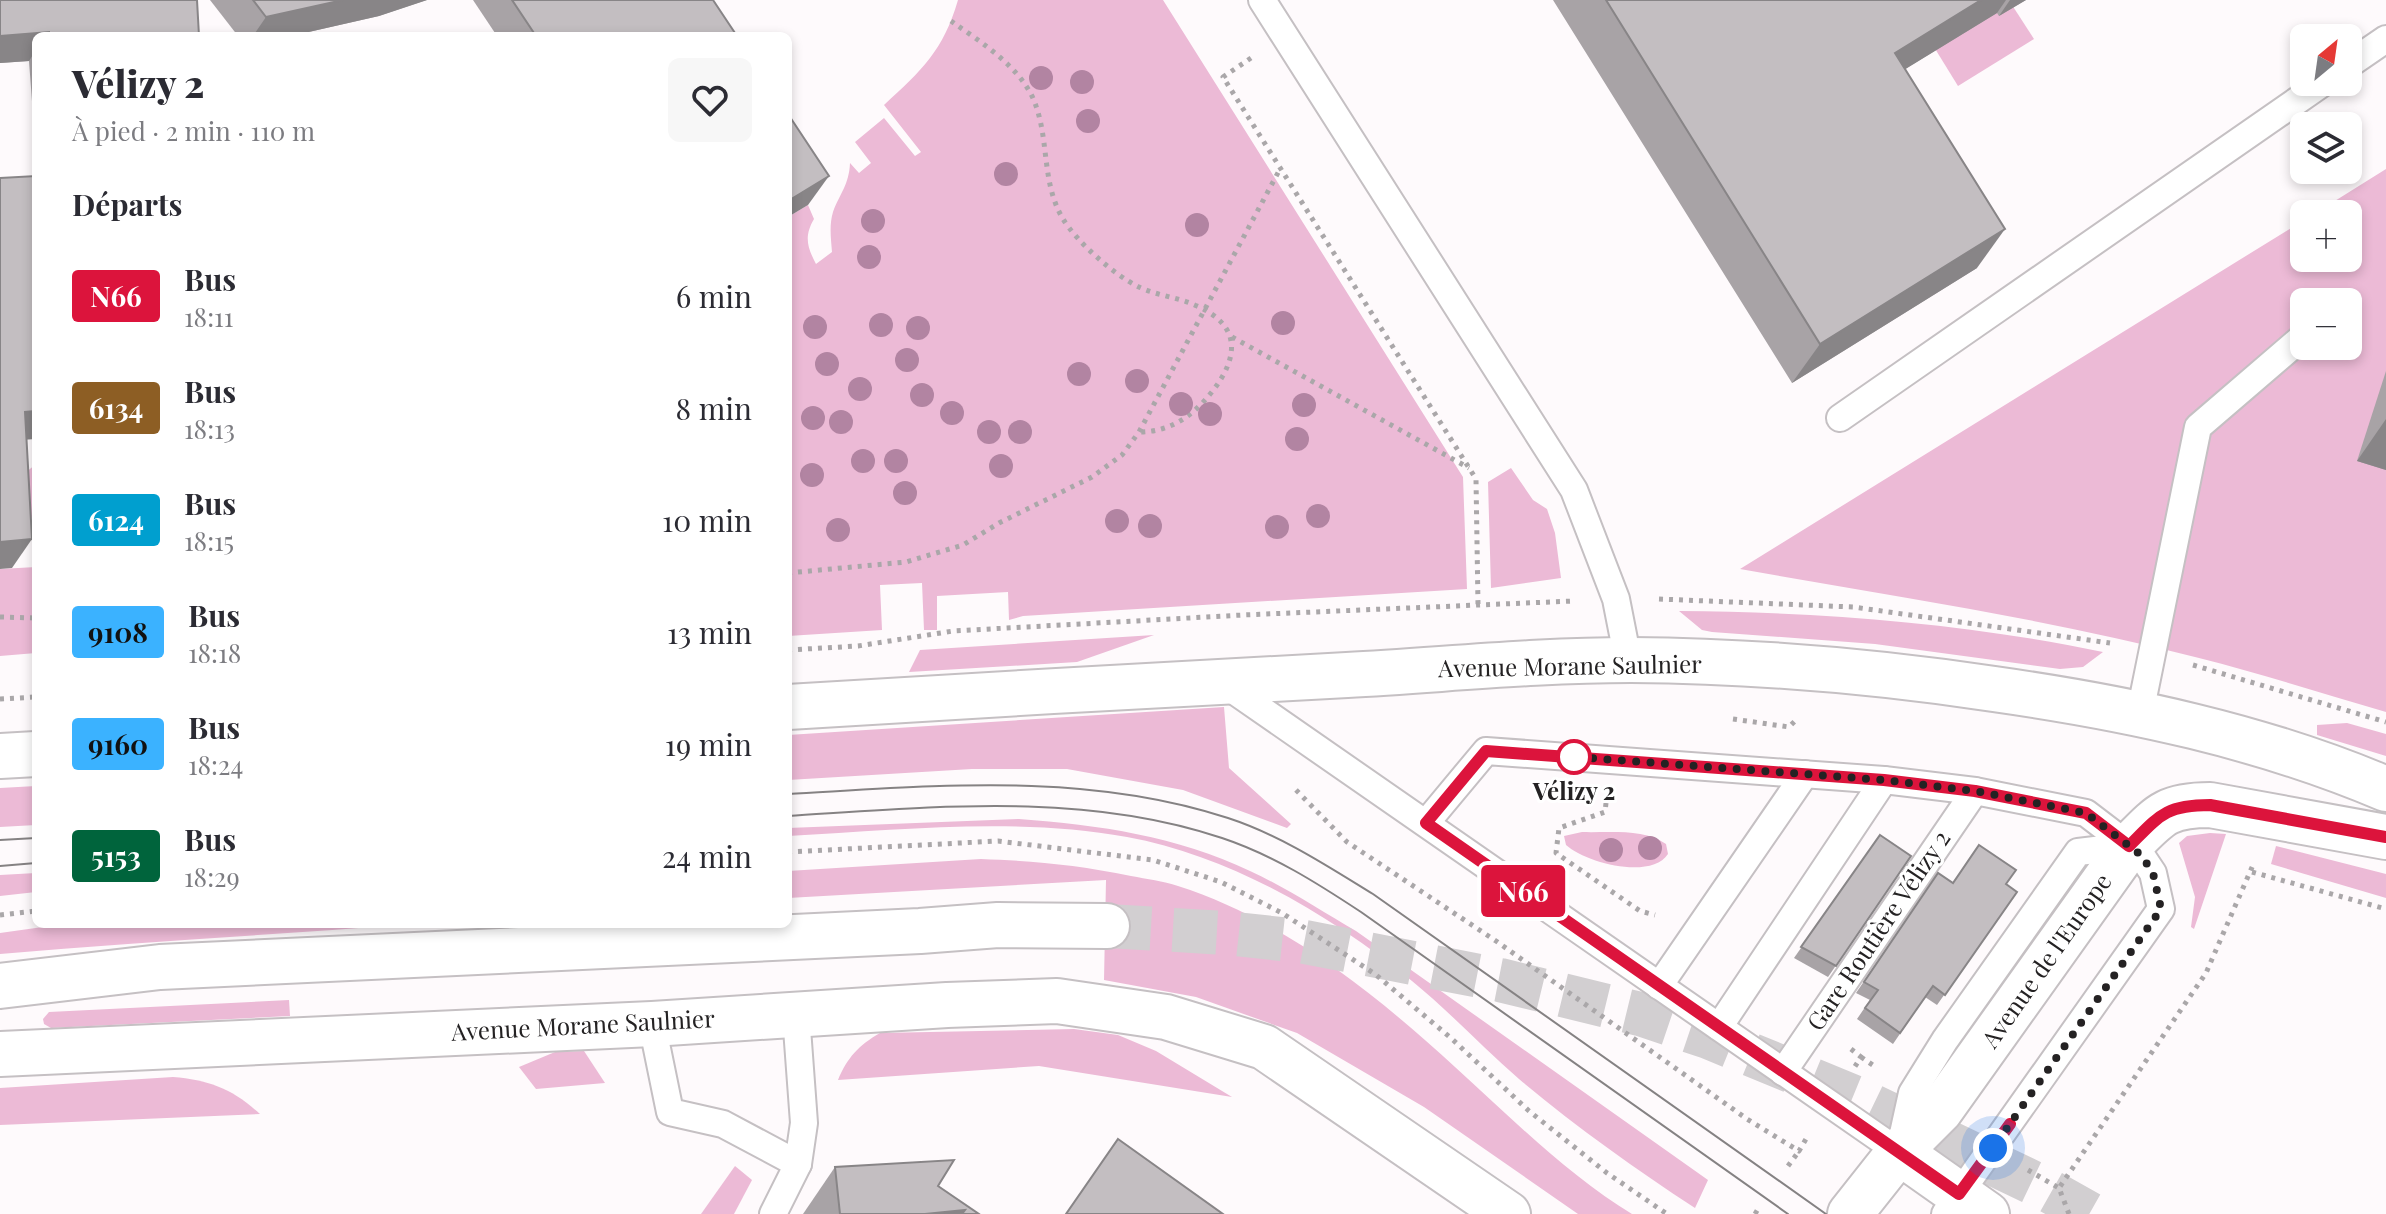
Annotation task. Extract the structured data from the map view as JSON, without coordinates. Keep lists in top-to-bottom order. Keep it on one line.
{"streets":{"main road":["Avenue Morane Saulnier","Avenue de l'Europe"],"lane":["Gare Routière Vélizy 2"]},"places":["Vélizy 2"],"lines":["bus line N66"],"north":"top right","page":{"on_map":"N66","map_buttons":["+","−"],"heading":[["Vélizy 2","À pied · 2 min · 110 m"],"Départs"],"list":[{"mark":"N66","name":"Bus","note":"18:11","value":"6 min"},{"mark":"6134","name":"Bus","note":"18:13","value":"8 min"},{"mark":"6124","name":"Bus","note":"18:15","value":"10 min"},{"mark":"9108","name":"Bus","note":"18:18","value":"13 min"},{"mark":"9160","name":"Bus","note":"18:24","value":"19 min"},{"mark":"5153","name":"Bus","note":"18:29","value":"24 min"}]}}
